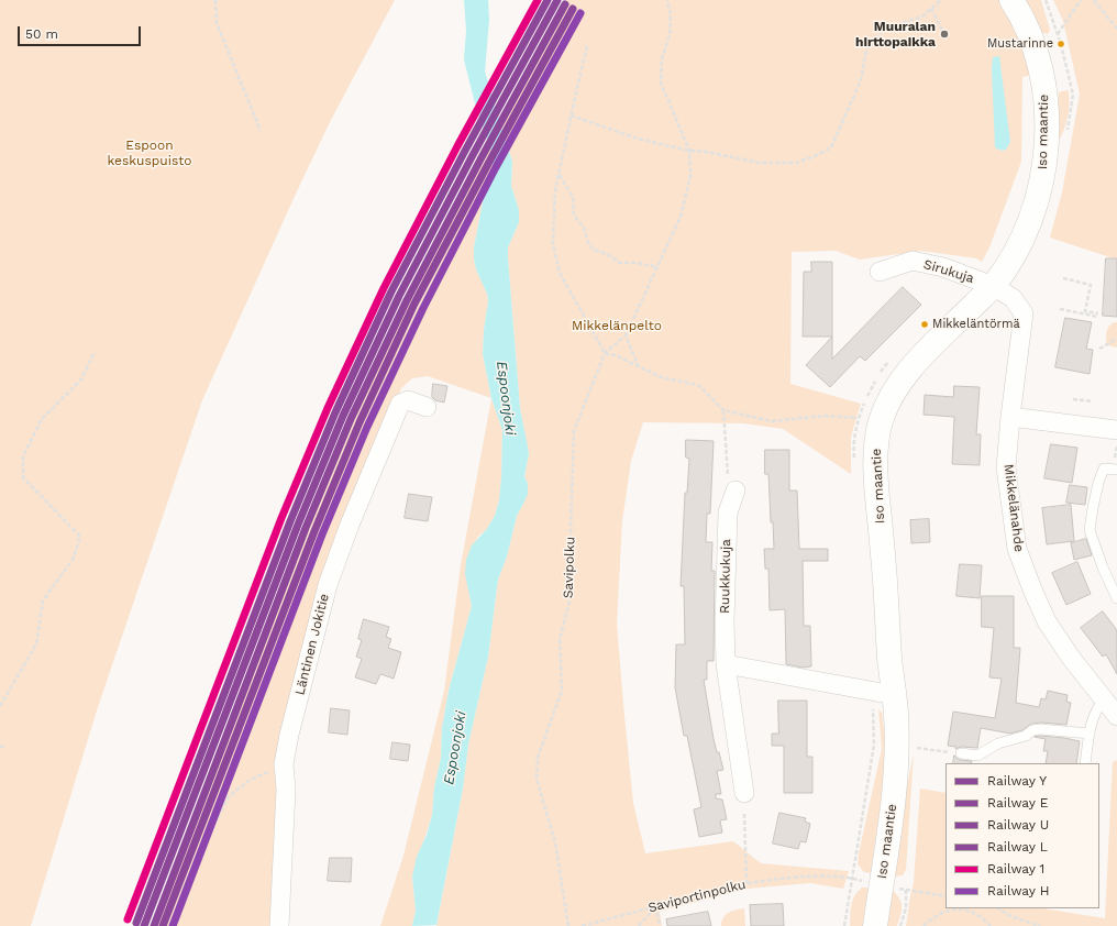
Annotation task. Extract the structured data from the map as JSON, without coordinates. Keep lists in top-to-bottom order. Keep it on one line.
{"streets":{"main road":["Iso maantie"],"street":["Sirukuja","Mikkelänahde","Ruukkukuja","Läntinen Jokitie"],"path":["Savipolku","Saviportinpolku"]},"crossings":[["Iso maantie","Sirukuja"],["Iso maantie","Mikkelänahde"],["Sirukuja","Mikkelänahde"]],"water":["Espoonjoki"],"parks":["Espoon keskuspuisto","Mikkelänpelto"],"places":["Muuralan hirttopaikka","Mustarinne","Mikkeläntörmä"],"lines":["rail line Y","rail line U","rail line 1","rail line E","rail line L","rail line H"],"legend":["Railway Y","Railway E","Railway U","Railway L","Railway 1","Railway H"],"scale_bar":"50 m"}
